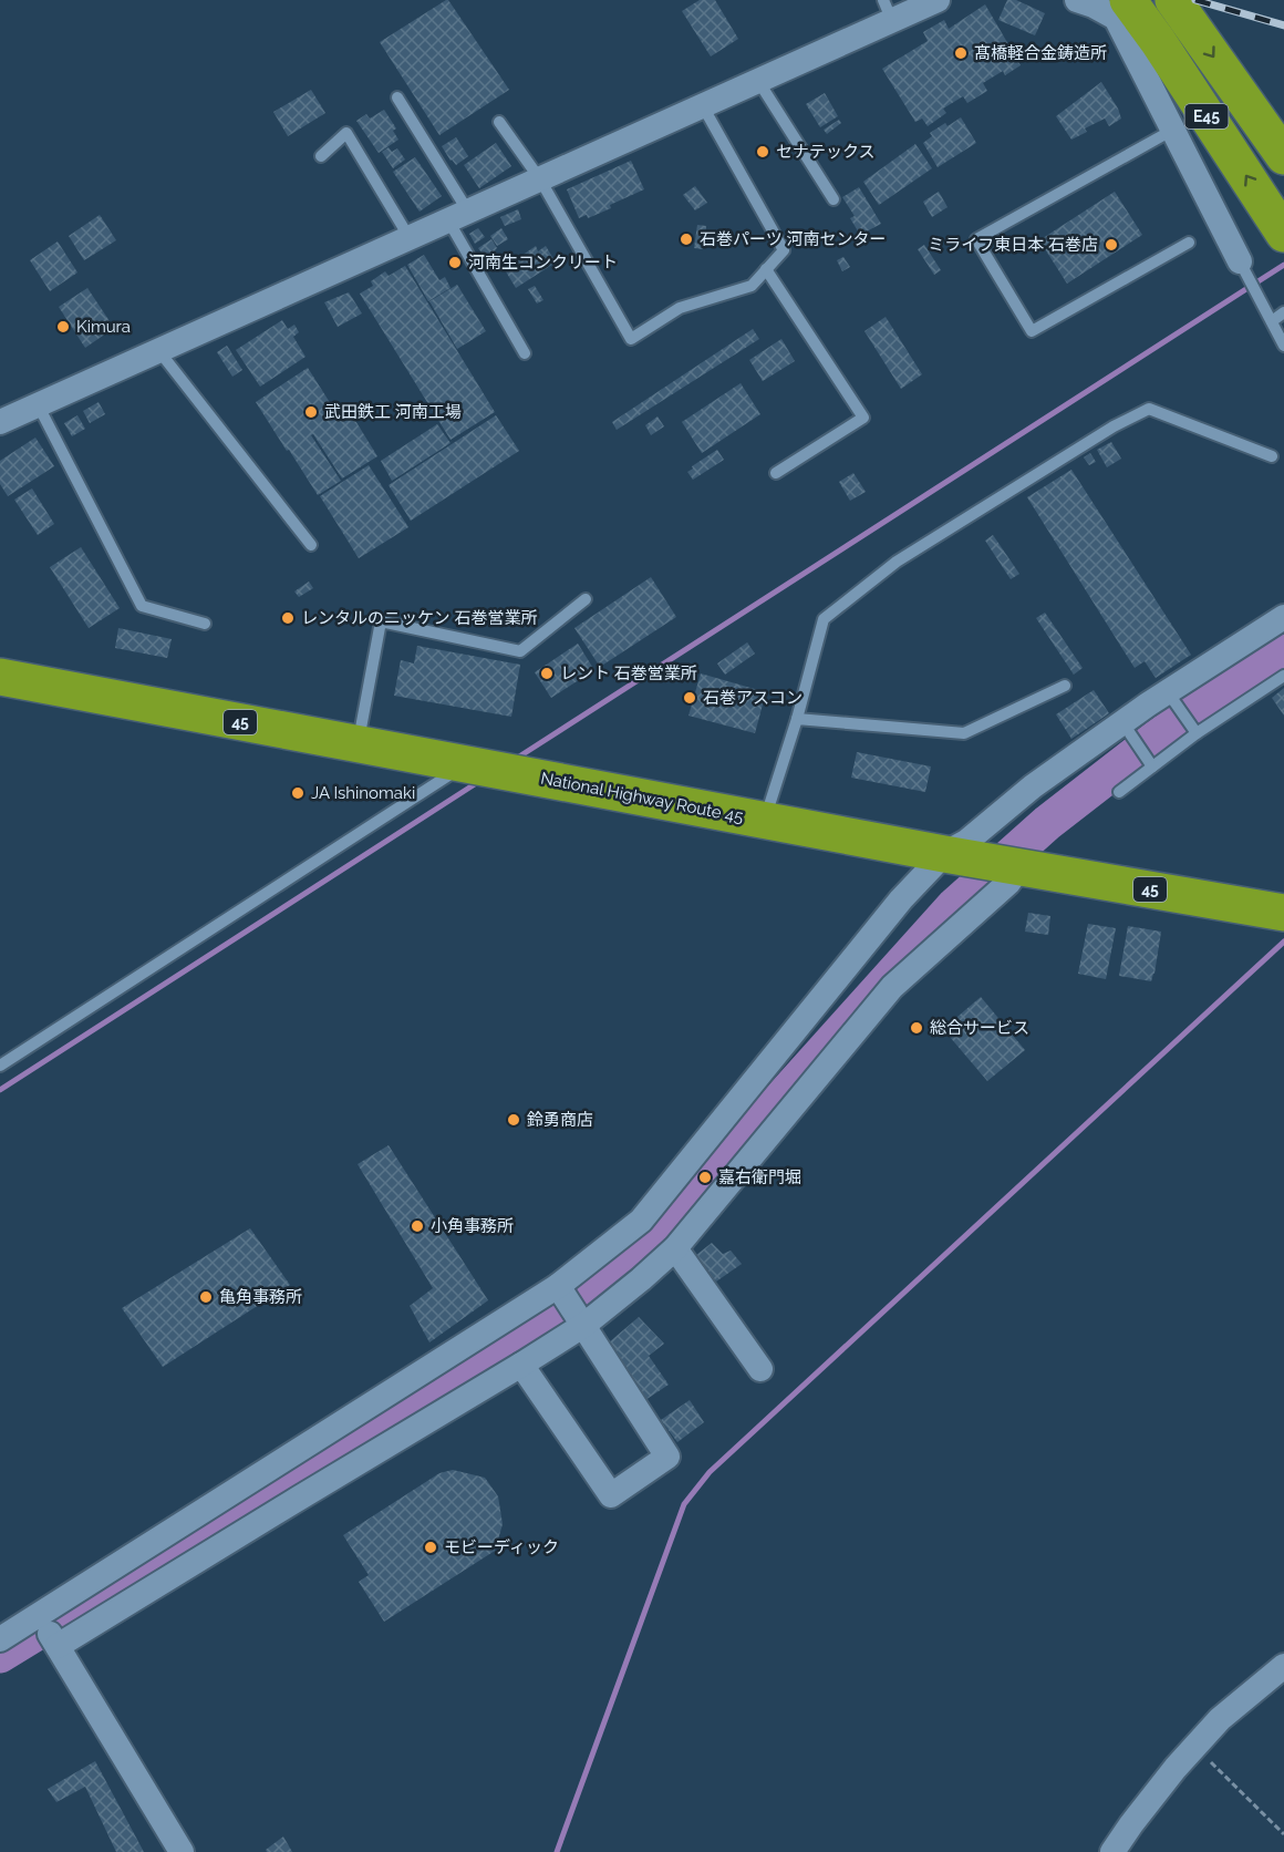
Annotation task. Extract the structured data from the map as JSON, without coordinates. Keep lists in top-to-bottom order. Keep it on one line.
{"streets":{"highway":["E45","45","National Highway Route 45"]},"places":["髙橋軽合金鋳造所","セナテックス","石巻パーツ 河南センター","ミライフ東日本 石巻店","河南生コンクリート","Kimura","武田鉄工 河南工場","レンタルのニッケン 石巻営業所","レント 石巻営業所","石巻アスコン","JA Ishinomaki","総合サービス","鈴勇商店","嘉右衛門堀","小角事務所","亀角事務所","モビーディック"]}
